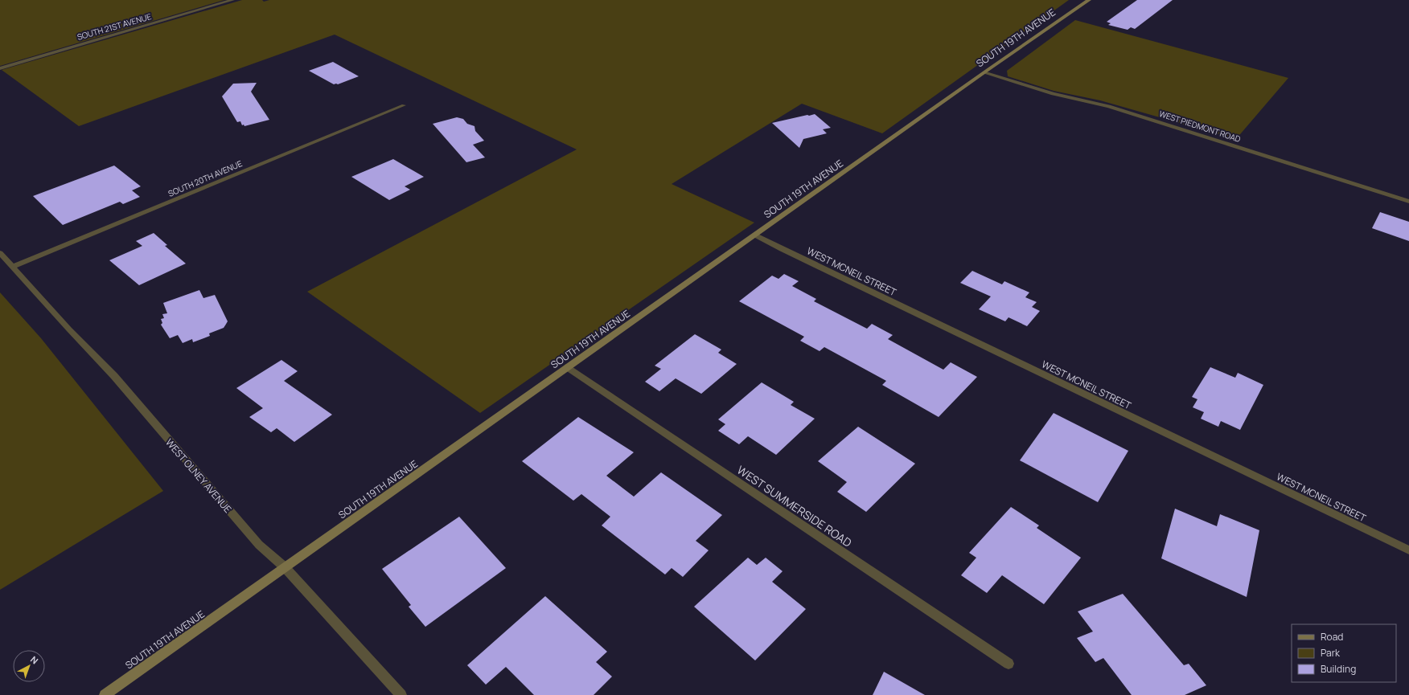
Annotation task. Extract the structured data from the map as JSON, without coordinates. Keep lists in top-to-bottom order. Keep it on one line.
{"streets":{"street":["SOUTH 21ST AVENUE","SOUTH 19TH AVENUE","WEST PIEDMONT ROAD","SOUTH 20TH AVENUE","WEST MCNEIL STREET","WEST OLNEY AVENUE","WEST SUMMERSIDE ROAD"]},"crossings":[["SOUTH 19TH AVENUE","WEST PIEDMONT ROAD"],["SOUTH 19TH AVENUE","WEST MCNEIL STREET"],["SOUTH 19TH AVENUE","WEST OLNEY AVENUE"],["SOUTH 19TH AVENUE","WEST SUMMERSIDE ROAD"],["SOUTH 20TH AVENUE","WEST OLNEY AVENUE"]],"legend":["Road","Park","Building"],"north":"top right"}
